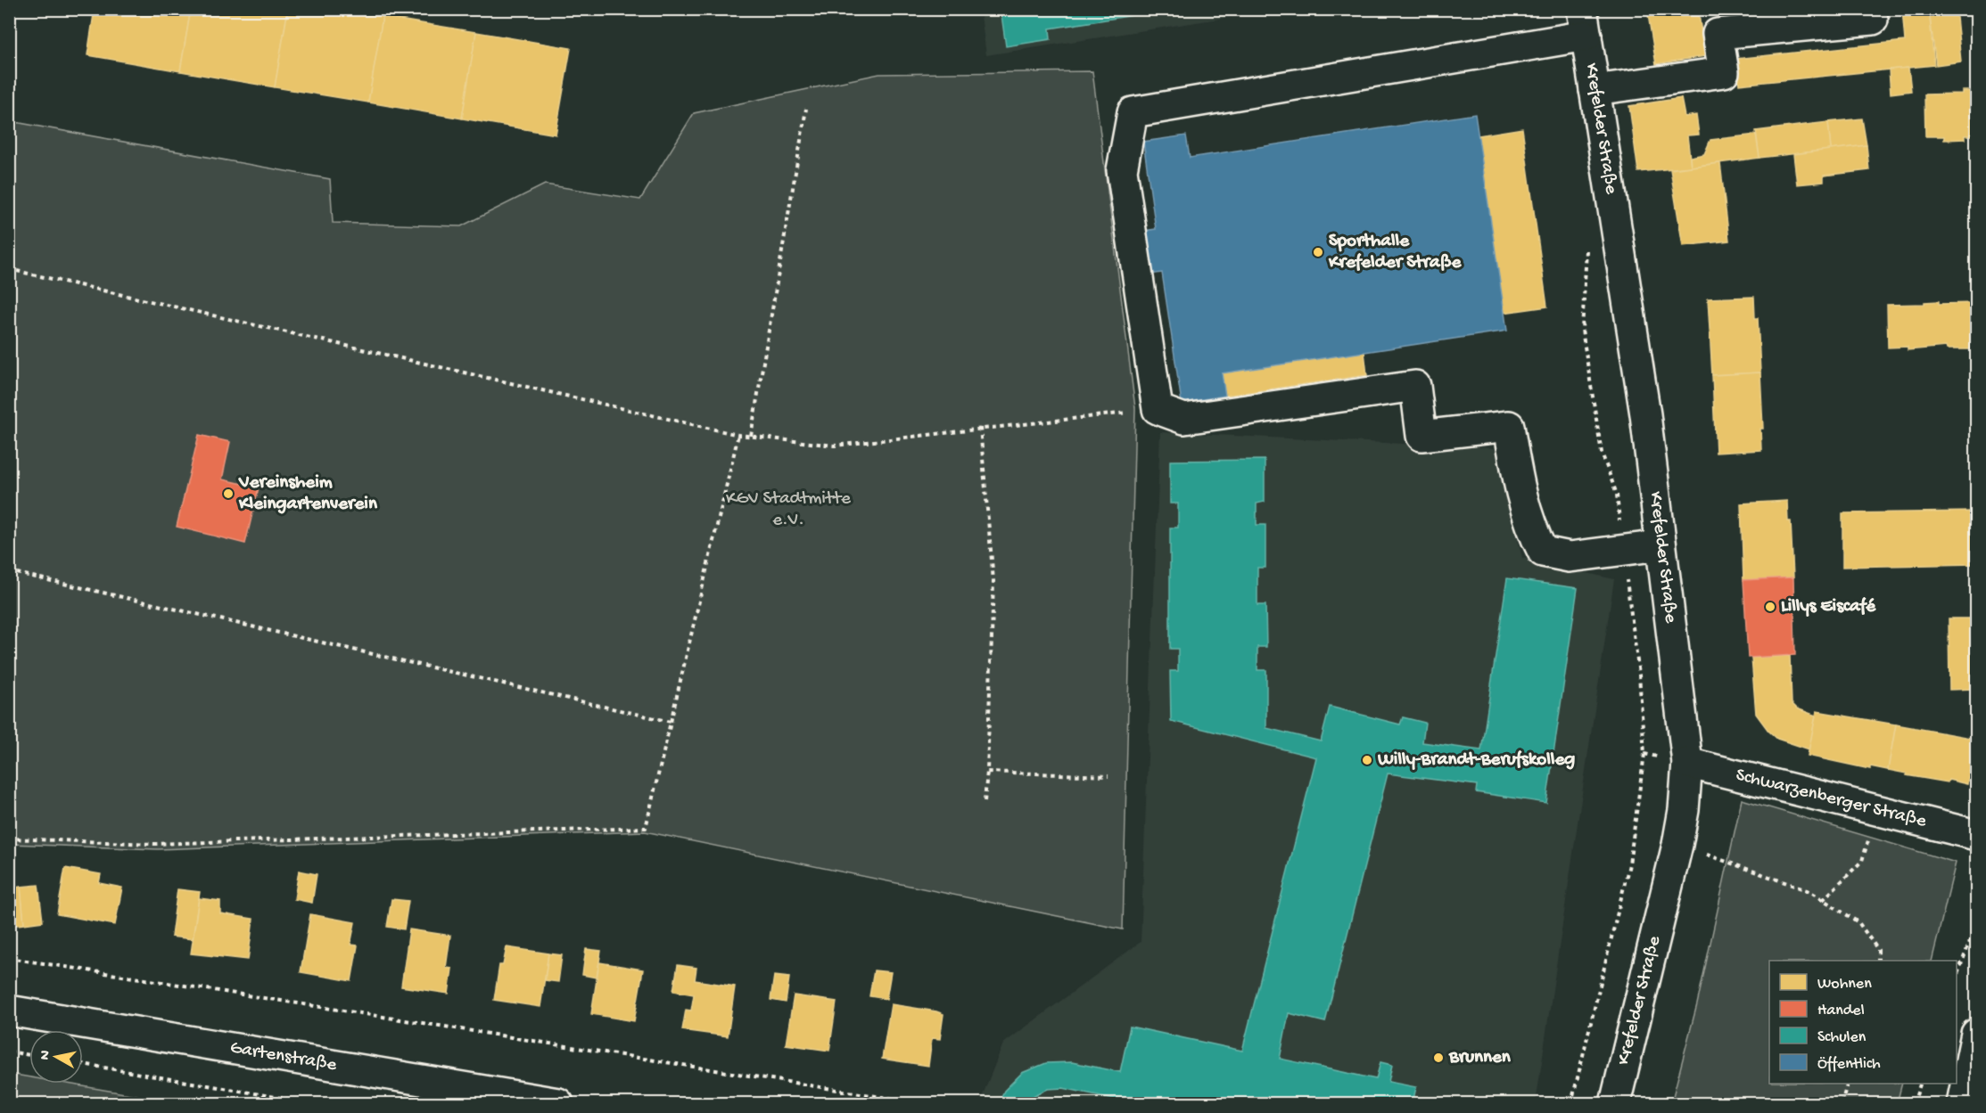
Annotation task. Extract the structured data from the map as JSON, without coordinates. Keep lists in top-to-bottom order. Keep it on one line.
{"streets":{"street":["Krefelder Straße","Schwarzenberger Straße","Gartenstraße"]},"crossings":[["Krefelder Straße","Schwarzenberger Straße"]],"parks":["KGV Stadtmitte e.V."],"places":["Sporthalle Krefelder Straße","Vereinsheim Kleingartenverein","Lillys Eiscafé","Willy-Brandt-Berufskolleg","Brunnen"],"legend":["Wohnen","Handel","Schulen","Öffentlich"],"north":"left"}
